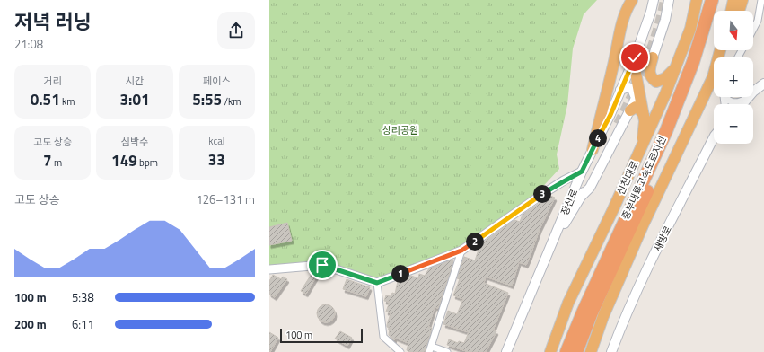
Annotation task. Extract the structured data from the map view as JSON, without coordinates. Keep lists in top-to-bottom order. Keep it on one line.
{"streets":{"highway":["신천대로","중부내륙고속도로지선"],"main road":["장산로","새방로"]},"parks":["상리공원"],"scale_bar":"100 m","north":"bottom","page":{"heading":["저녁 러닝","21:08"],"map_buttons":["+","−"],"stats":[["거리","0.51 km"],["시간","3:01"],["페이스","5:55 /km"],["고도 상승","7 m"],["심박수","149 bpm"],["kcal","33"]],"pins":["4","3","2","1"],"chart":["고도 상승","126–131 m"],"list":[{"name":"100 m","note":"5:38"},{"name":"200 m","note":"6:11"}],"scale":"100 m"}}
